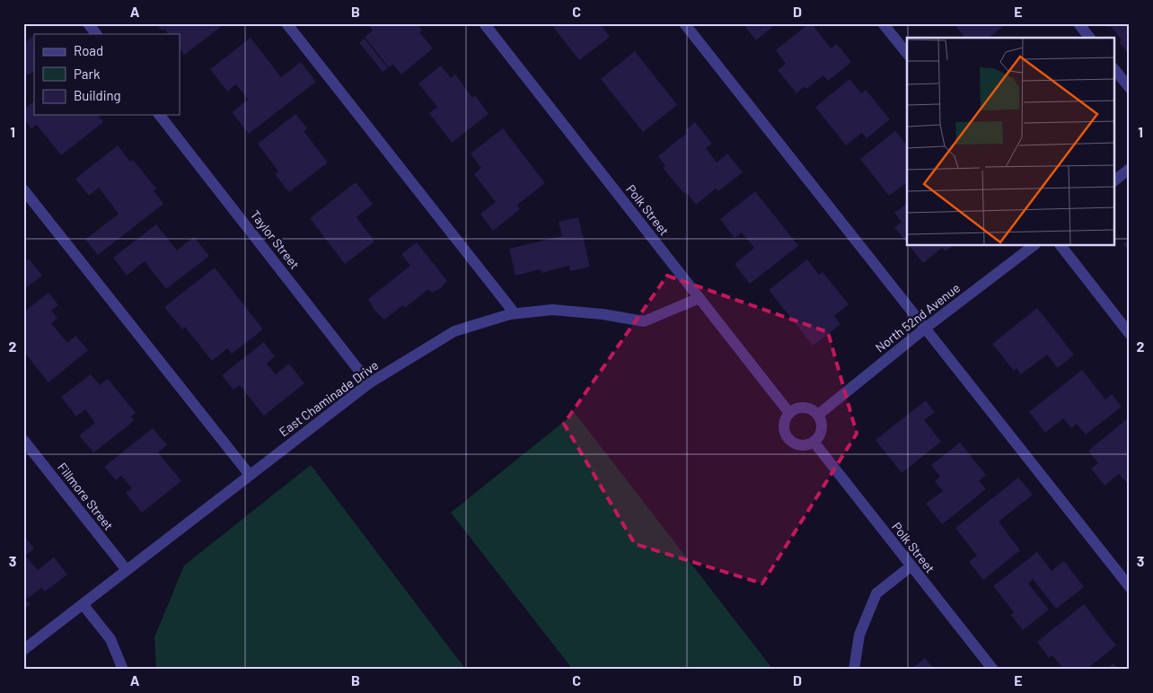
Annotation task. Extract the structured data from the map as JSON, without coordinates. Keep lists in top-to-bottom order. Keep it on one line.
{"streets":{"street":["Polk Street","Taylor Street","North 52nd Avenue","East Chaminade Drive","Fillmore Street"]},"crossings":[["Polk Street","North 52nd Avenue"],["Polk Street","East Chaminade Drive"],["Taylor Street","East Chaminade Drive"],["East Chaminade Drive","Fillmore Street"]],"legend":["Road","Park","Building"],"grid":{"columns":["A","B","C","D","E"],"rows":["1","2","3"]}}
